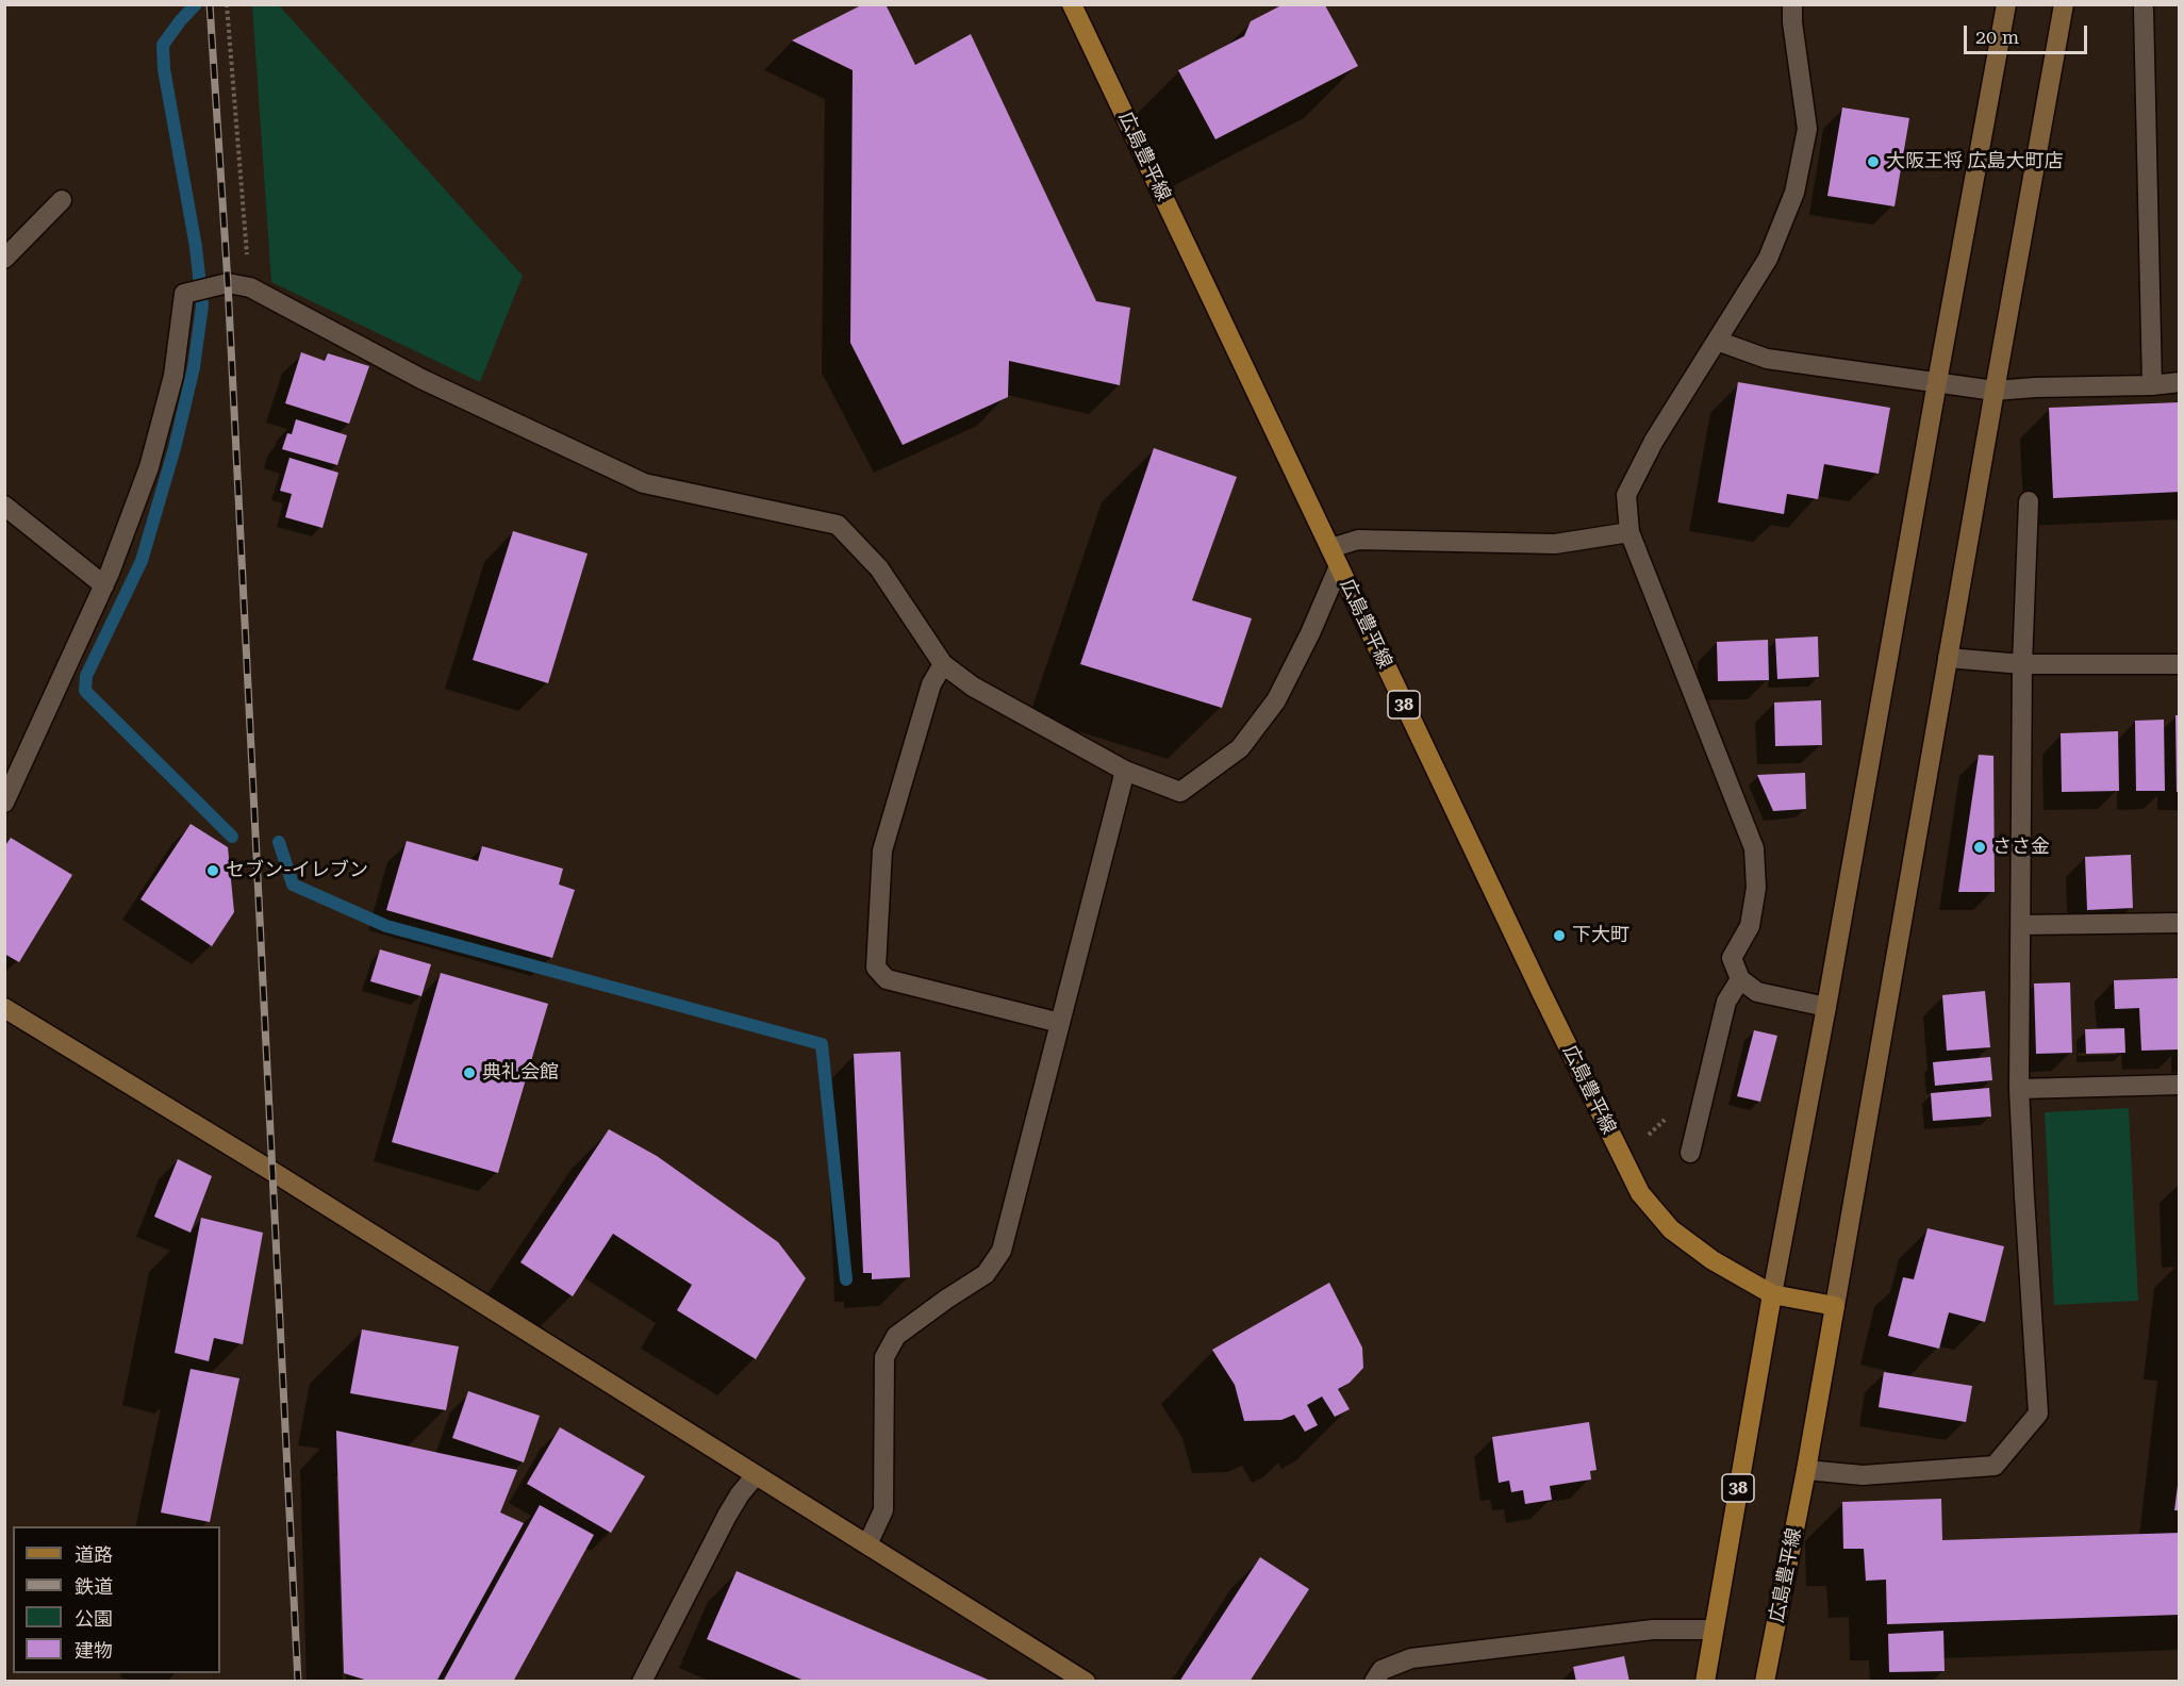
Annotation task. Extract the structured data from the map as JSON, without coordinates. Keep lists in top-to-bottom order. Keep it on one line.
{"streets":{"main road":["広島豊平線","38"]},"crossings":[["広島豊平線","38"]],"places":["大阪王将 広島大町店","ささ金","セブン-イレブン","下大町","典礼会館"],"legend":["道路","鉄道","公園","建物"],"scale_bar":"20 m"}
